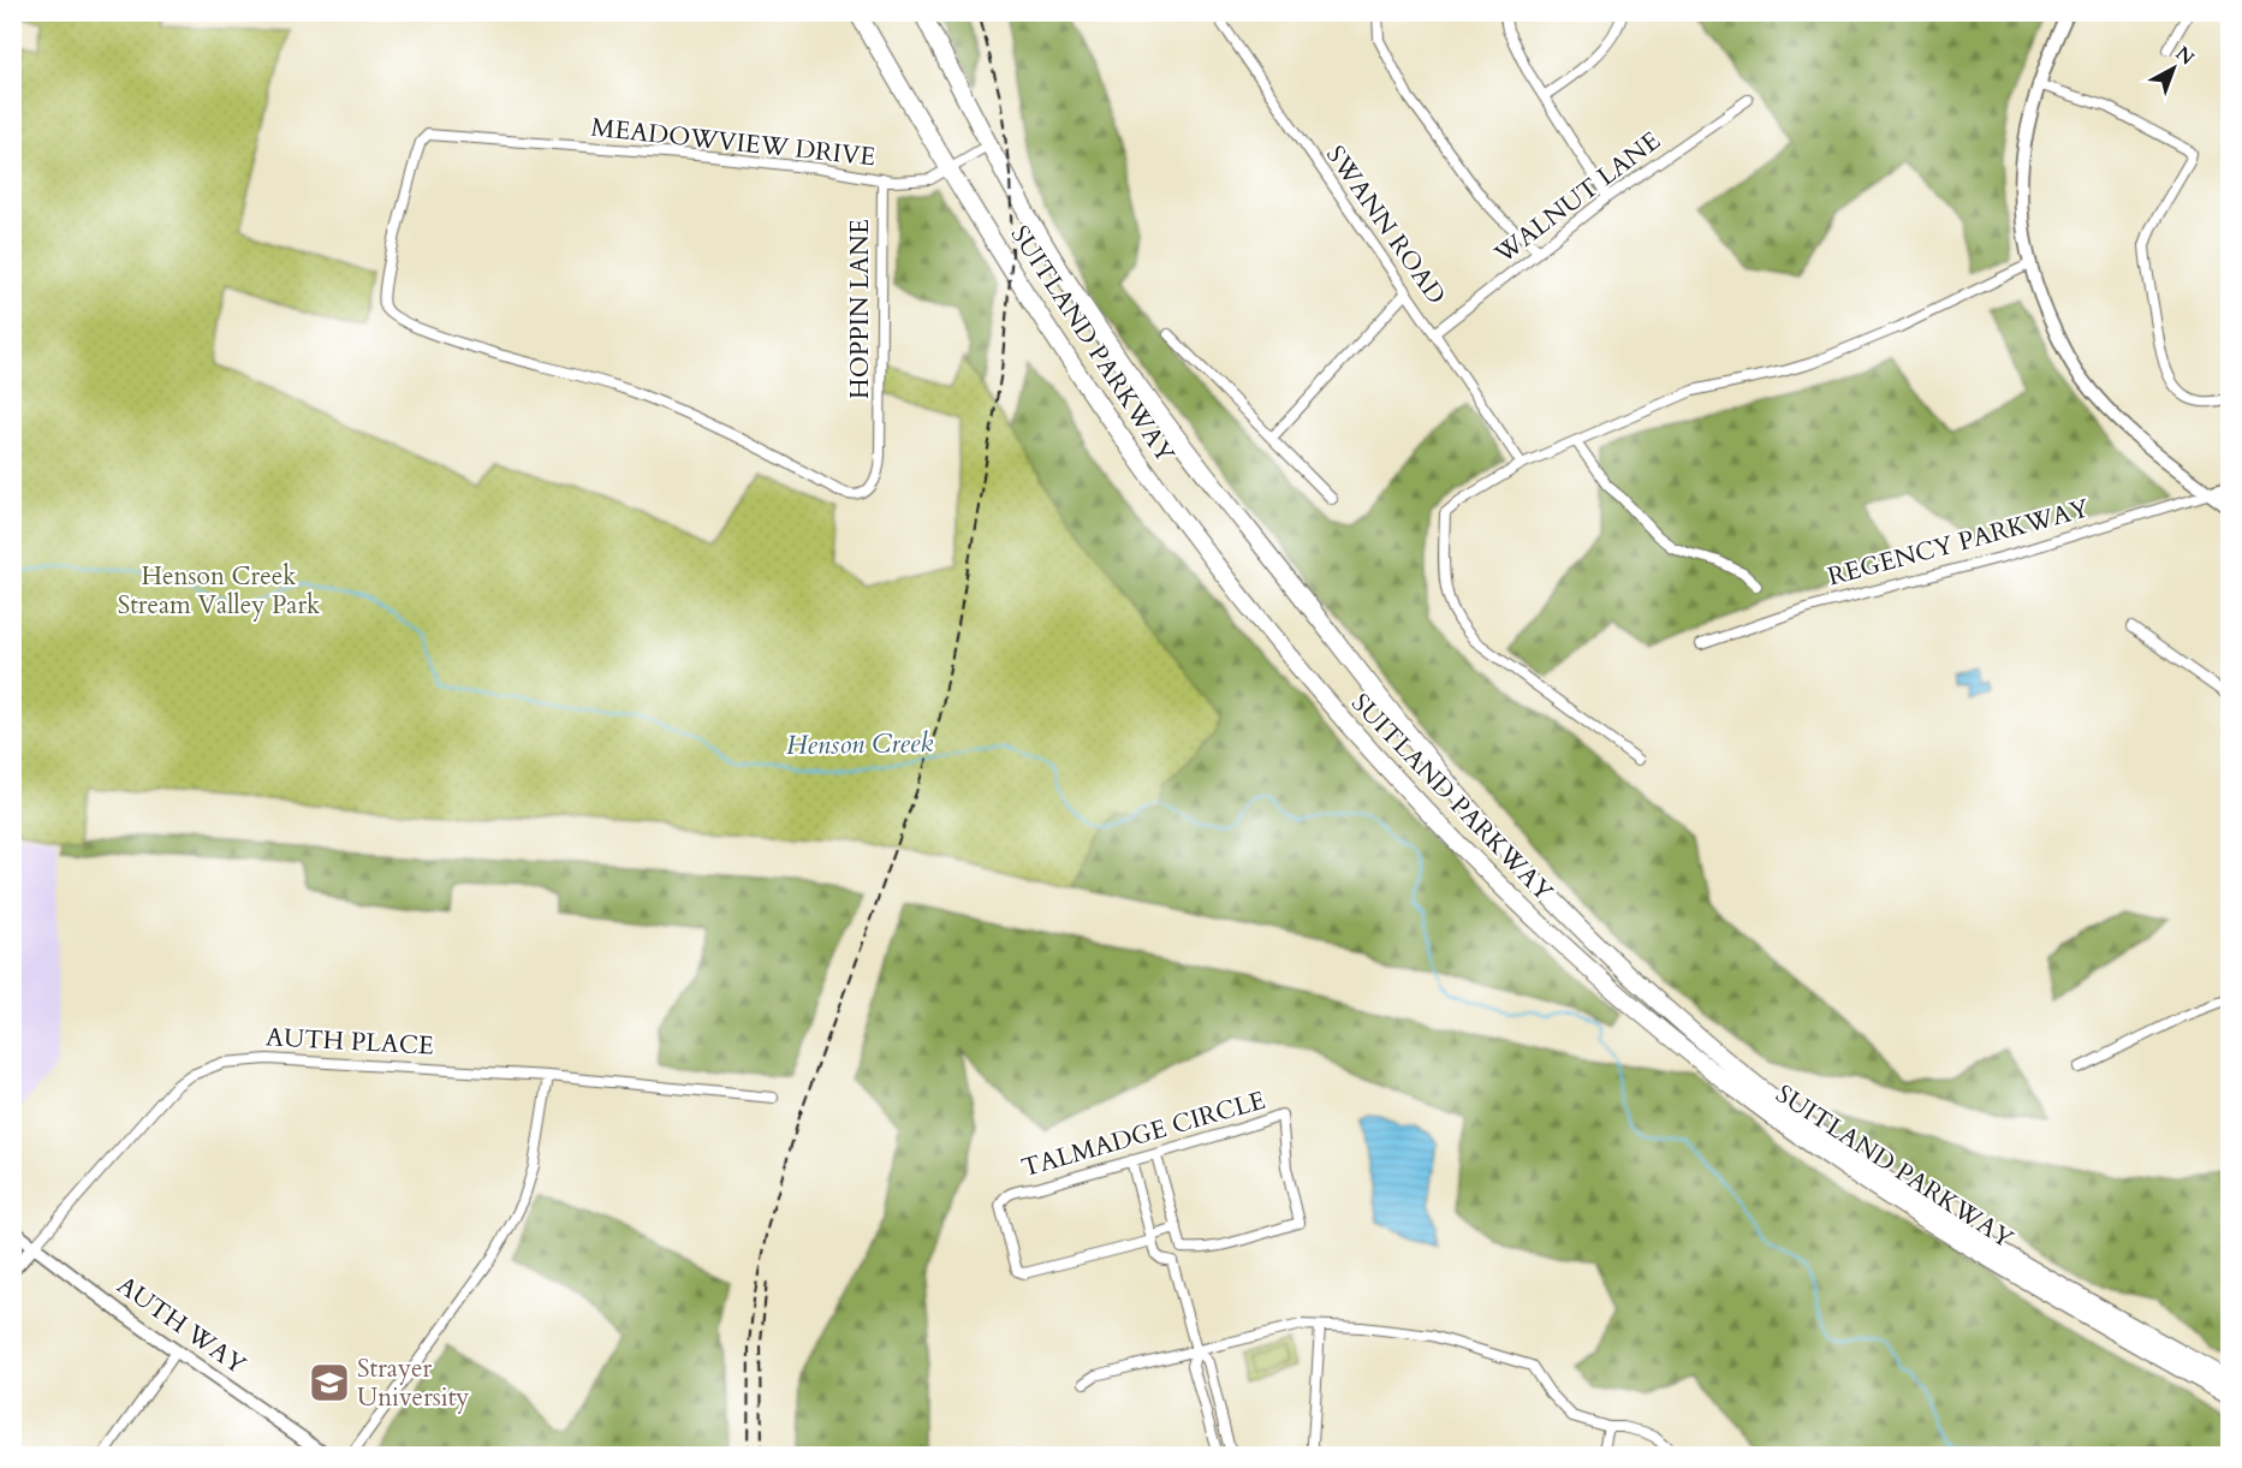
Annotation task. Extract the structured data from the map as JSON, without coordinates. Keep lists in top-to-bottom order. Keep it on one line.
{"streets":{"highway":["SUITLAND PARKWAY"],"main road":["REGENCY PARKWAY","AUTH PLACE","AUTH WAY"],"street":["MEADOWVIEW DRIVE","WALNUT LANE","SWANN ROAD","HOPPIN LANE","TALMADGE CIRCLE"]},"crossings":[["MEADOWVIEW DRIVE","HOPPIN LANE"],["MEADOWVIEW DRIVE","SUITLAND PARKWAY"],["WALNUT LANE","SWANN ROAD"],["AUTH PLACE","AUTH WAY"]],"water":["Henson Creek"],"parks":["Henson Creek Stream Valley Park"],"places":{"school or university":["Strayer University"]},"north":"top right"}
